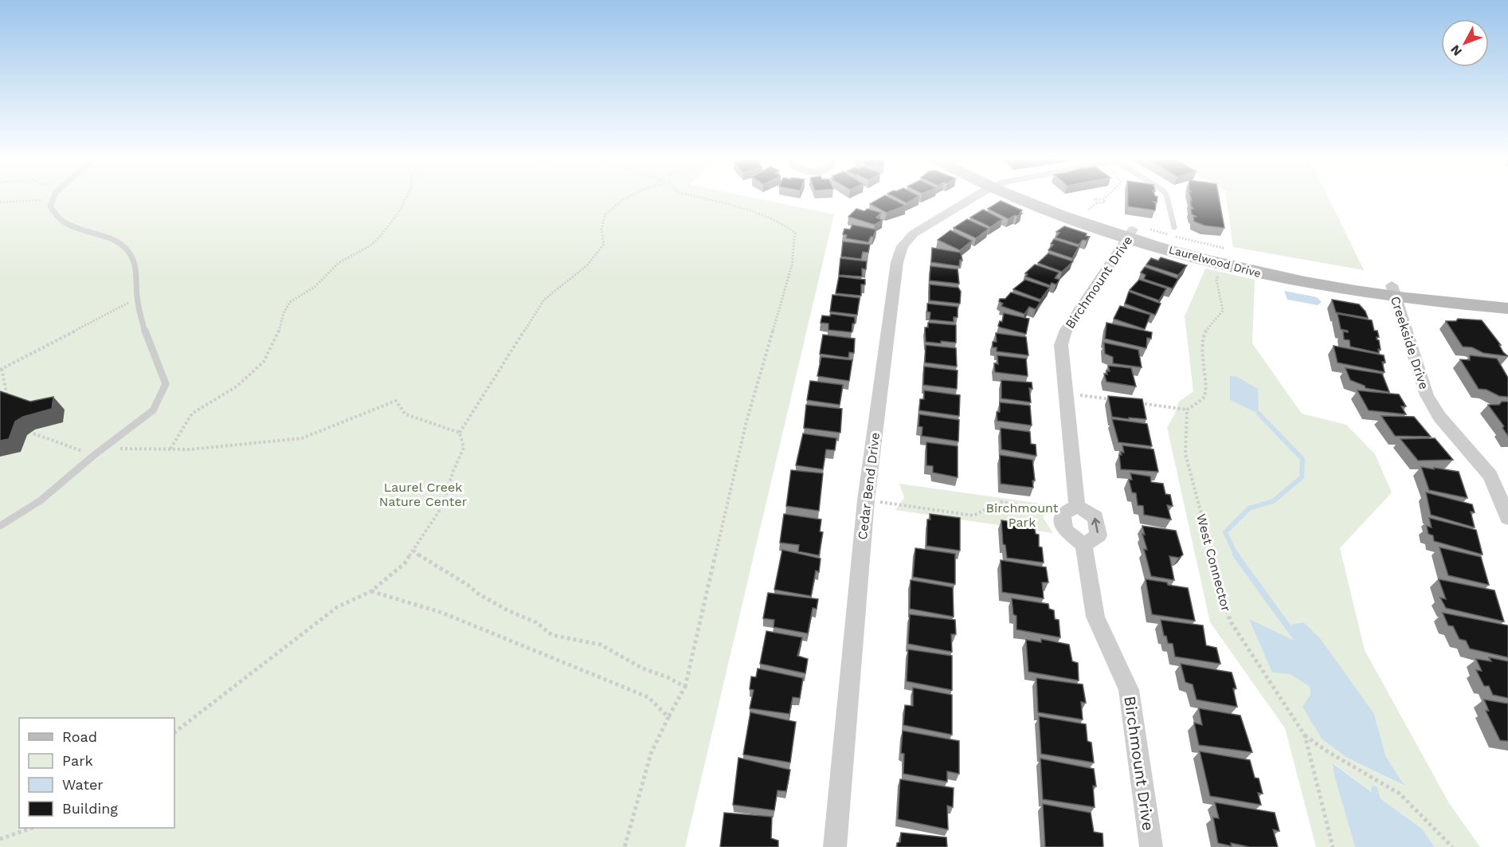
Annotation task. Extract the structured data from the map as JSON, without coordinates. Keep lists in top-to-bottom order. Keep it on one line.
{"streets":{"street":["Laurelwood Drive","Birchmount Drive","Creekside Drive","Cedar Bend Drive"],"path":["West Connector"]},"crossings":[["Laurelwood Drive","Birchmount Drive"],["Laurelwood Drive","Creekside Drive"]],"parks":["Laurel Creek Nature Center","Birchmount Park"],"legend":["Road","Park","Water","Building"],"north":"bottom left"}
